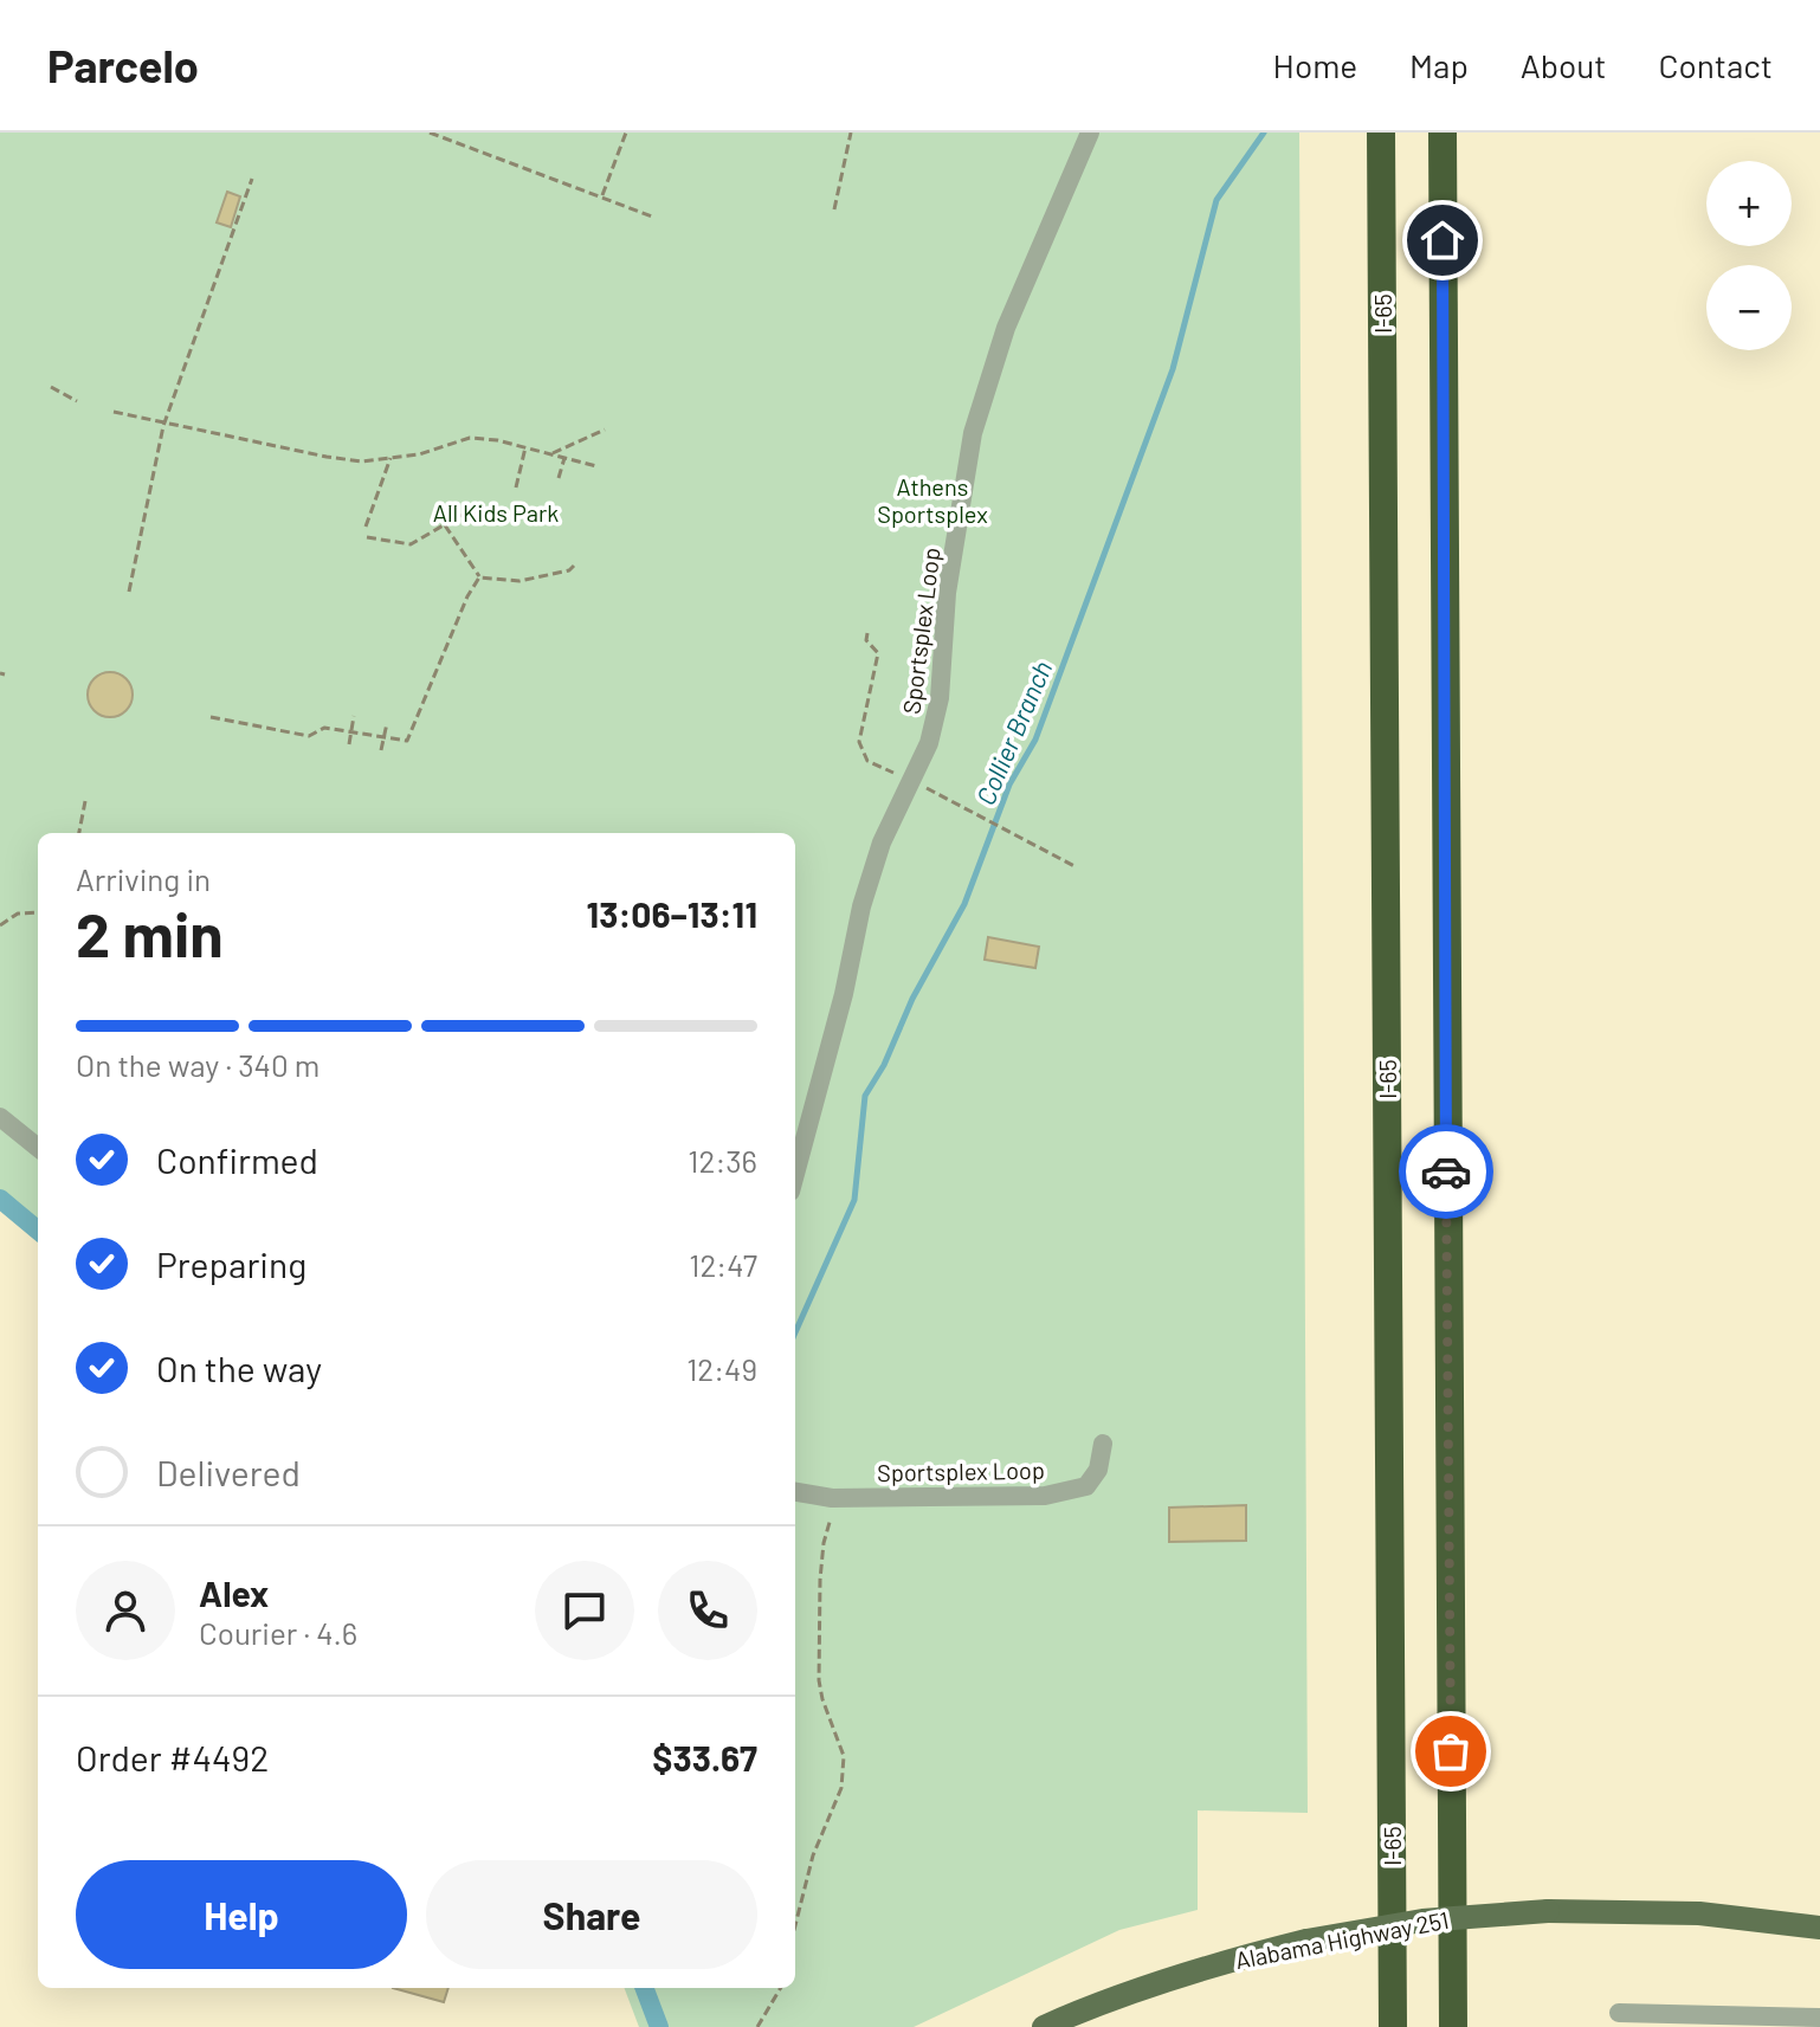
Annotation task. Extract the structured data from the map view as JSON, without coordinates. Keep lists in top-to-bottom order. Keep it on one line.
{"streets":{"highway":["I-65"],"main road":["Alabama Highway 251"],"street":["Sportsplex Loop"]},"water":["Collier Branch"],"parks":["Athens Sportsplex","All Kids Park"],"page":{"header":"Parcelo","nav":["Home","Map","About","Contact"],"map_buttons":["+","−"],"heading":["2 min","Arriving in","13:06–13:11"],"panel":["Alex","Courier · 4.6","Order #4492","$33.67"],"bar":"On the way · 340 m","list":[["Confirmed","12:36"],["Preparing","12:47"],["On the way","12:49"],"Delivered"],"buttons":["Help","Share"]}}
